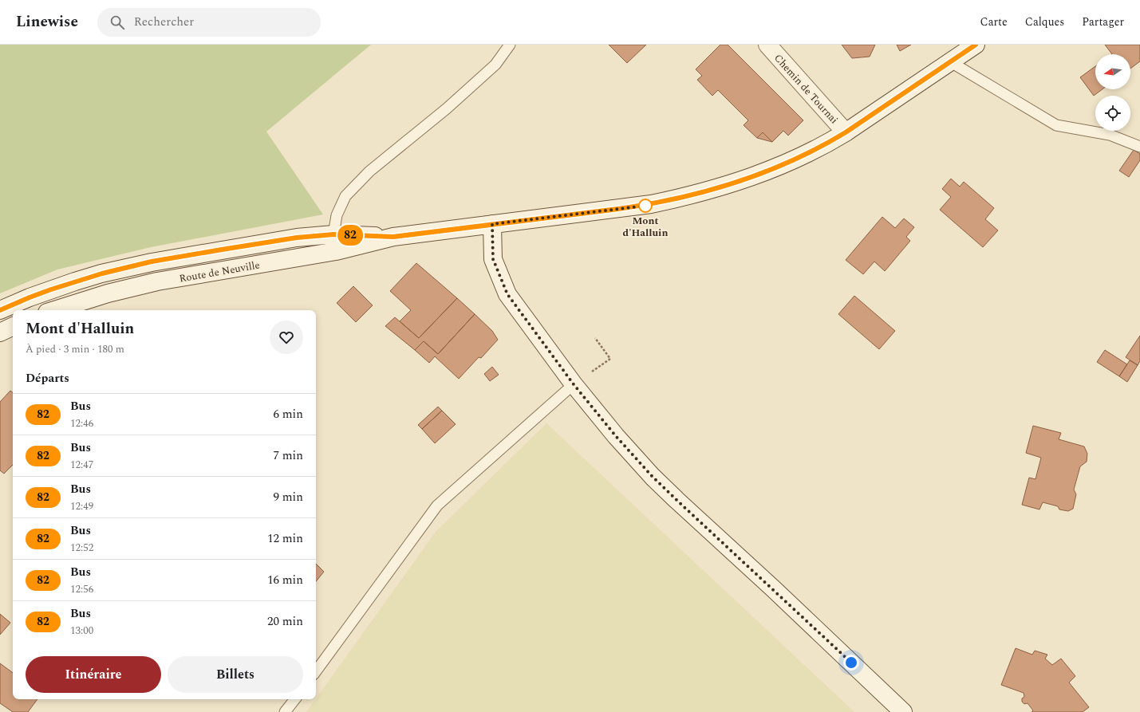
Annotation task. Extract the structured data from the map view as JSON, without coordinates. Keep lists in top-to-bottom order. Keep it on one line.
{"streets":{"main road":["Chemin de Tournai","Route de Neuville"]},"crossings":[["Chemin de Tournai","Route de Neuville"]],"places":["Mont d'Halluin"],"lines":["bus line 82"],"north":"left","page":{"header":"Linewise","search":"Rechercher","nav":["Carte","Calques","Partager"],"on_map":"82","heading":[["Mont d'Halluin","À pied · 3 min · 180 m"],"Départs"],"list":[{"mark":"82","name":"Bus","note":"12:46","value":"6 min"},{"mark":"82","name":"Bus","note":"12:47","value":"7 min"},{"mark":"82","name":"Bus","note":"12:49","value":"9 min"},{"mark":"82","name":"Bus","note":"12:52","value":"12 min"},{"mark":"82","name":"Bus","note":"12:56","value":"16 min"},{"mark":"82","name":"Bus","note":"13:00","value":"20 min"}],"buttons":["Itinéraire","Billets"]}}
